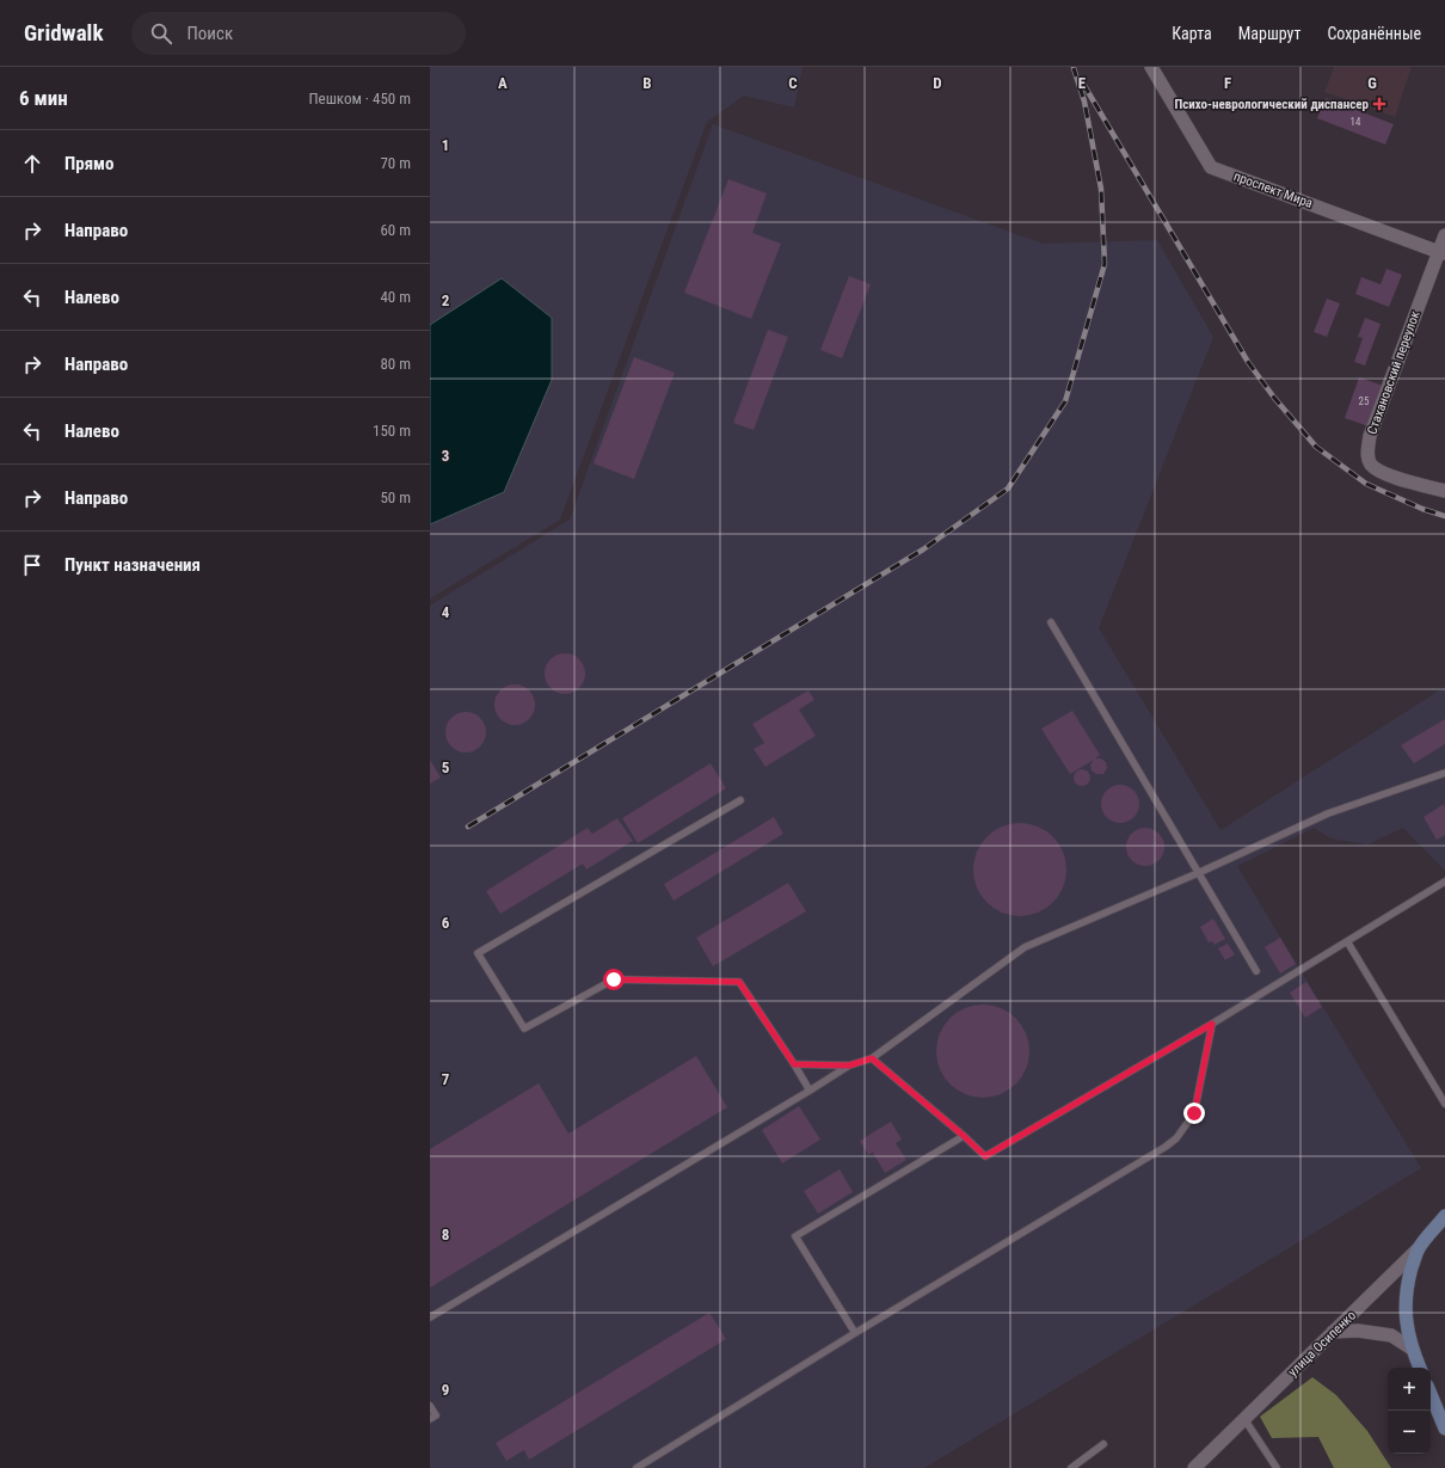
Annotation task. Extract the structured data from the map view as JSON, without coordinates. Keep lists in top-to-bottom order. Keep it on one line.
{"streets":{"main road":["улица Осипенко"],"street":["проспект Мира","Стахановский переулок"]},"crossings":[["проспект Мира","Стахановский переулок"]],"places":{"health":["Психо-неврологический диспансер"]},"house_numbers":["14","25"],"page":{"header":"Gridwalk","search":"Поиск","nav":["Карта","Маршрут","Сохранённые"],"heading":["6 мин","Пешком · 450 m"],"list":[["Прямо","70 m"],["Направо","60 m"],["Налево","40 m"],["Направо","80 m"],["Налево","150 m"],["Направо","50 m"],"Пункт назначения"],"map_buttons":["+","−"]},"grid":{"columns":["A","B","C","D","E","F","G"],"rows":["1","2","3","4","5","6","7","8","9"]}}
